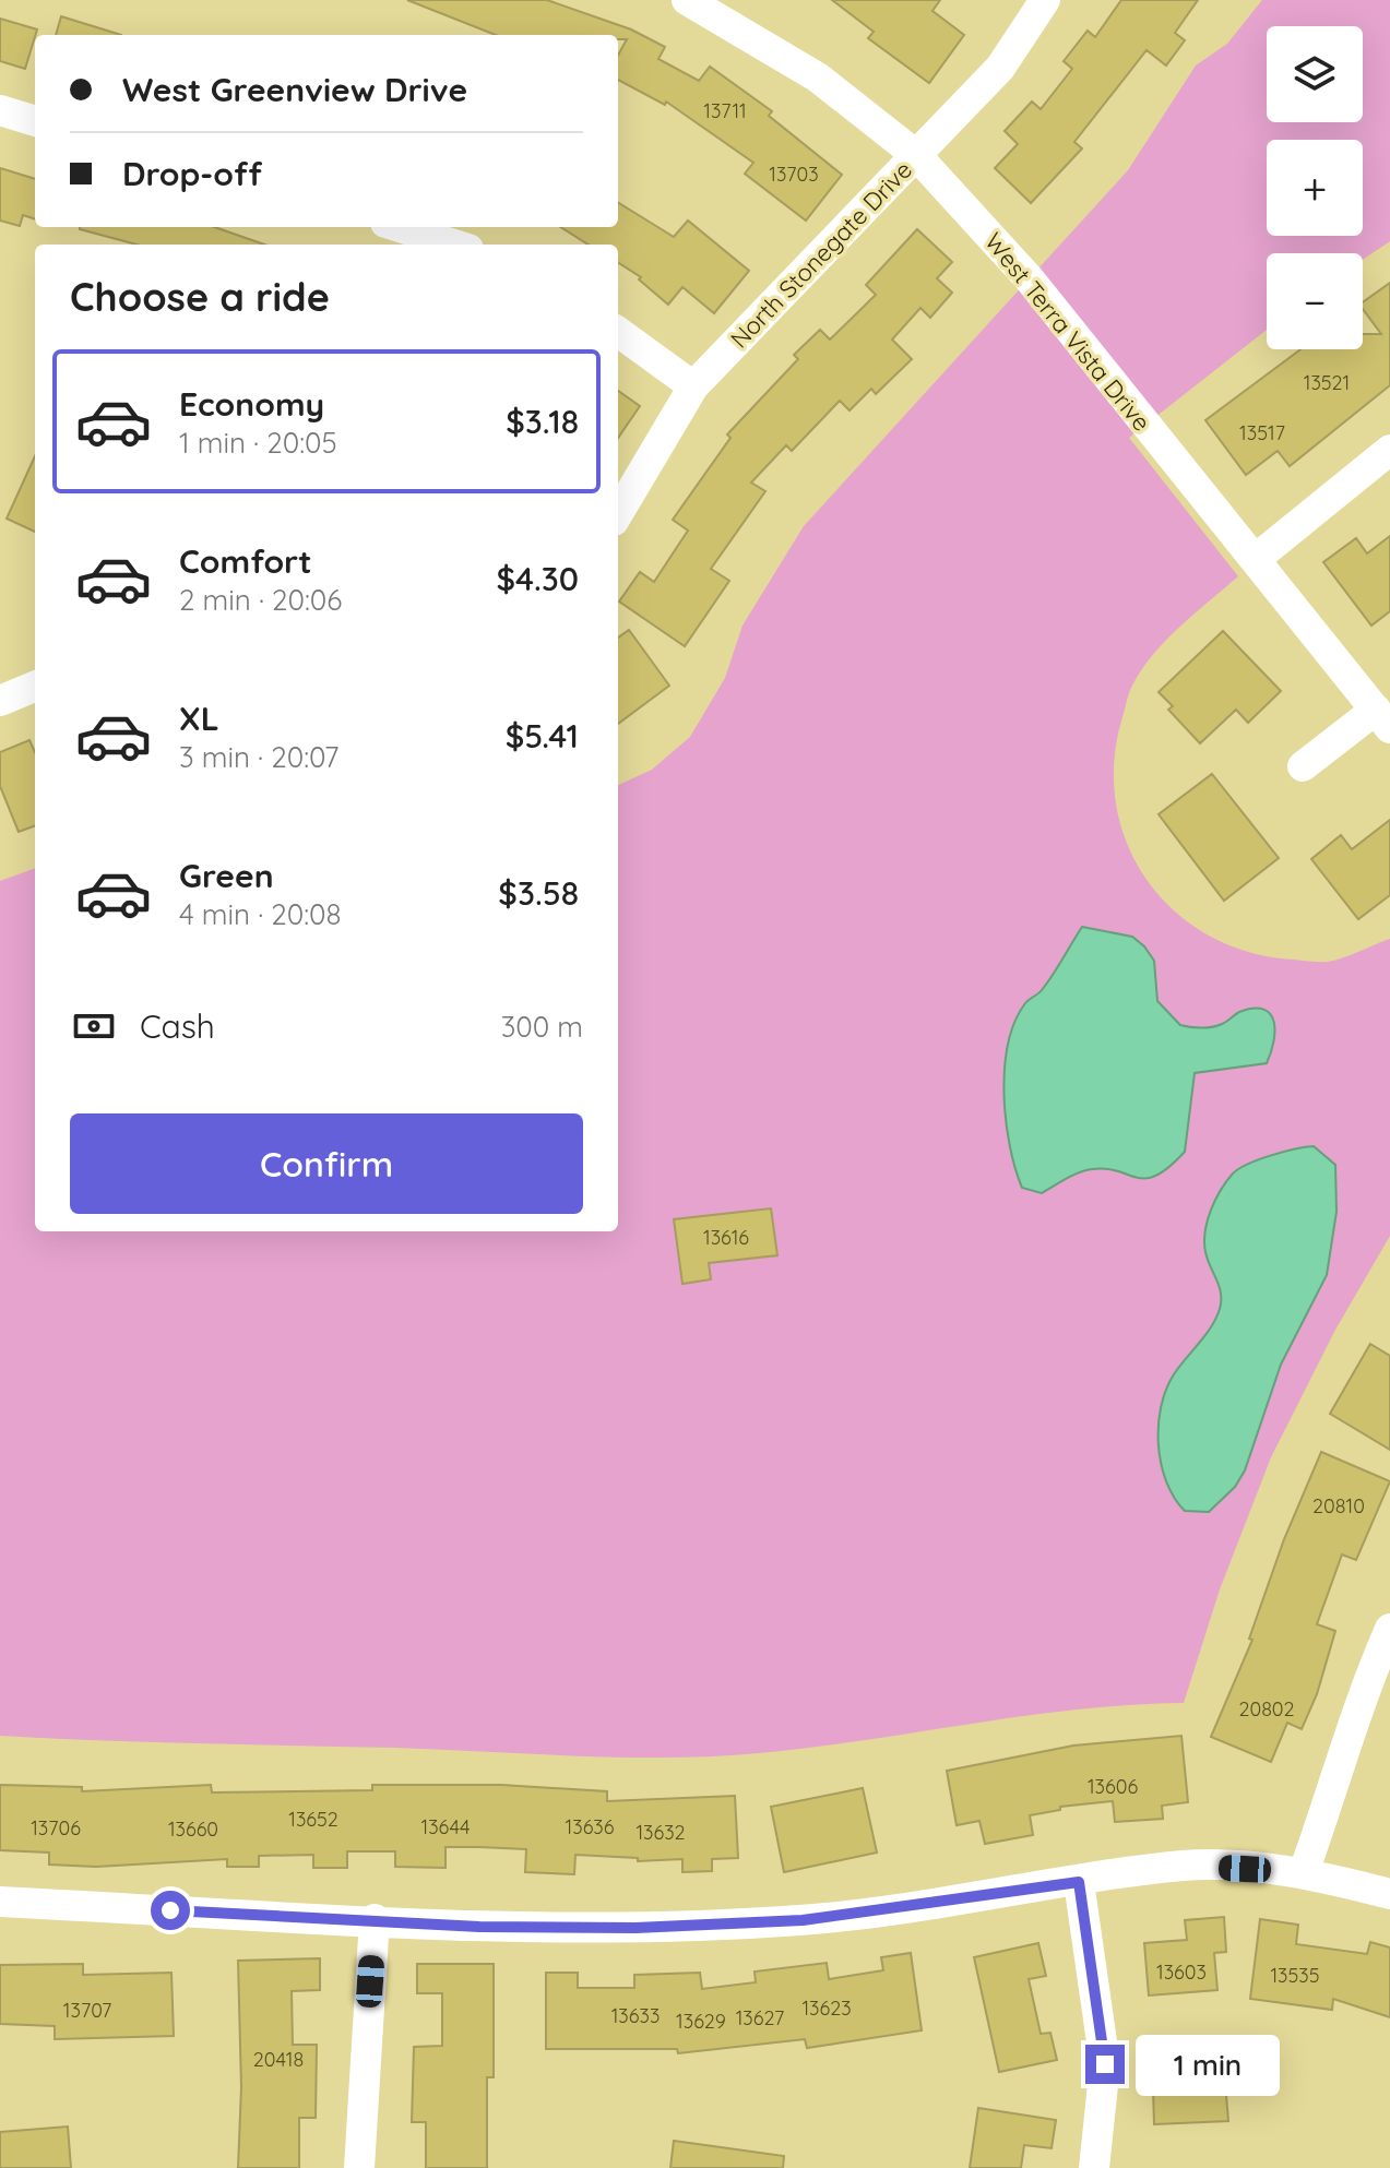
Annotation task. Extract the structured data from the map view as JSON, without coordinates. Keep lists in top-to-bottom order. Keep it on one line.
{"streets":{"street":["North Stonegate Drive","West Terra Vista Drive"]},"crossings":[["North Stonegate Drive","West Terra Vista Drive"]],"house_numbers":["13711","13703","13521","13517","13616","20810","20802","13606","13652","13644","13636","13706","13660","13632","13603","13535","13623","13707","13633","13627","13629","20418"],"page":{"map_buttons":["+","−"],"banner":["West Greenview Drive","Drop-off"],"heading":"Choose a ride","list":[{"name":"Economy","note":"1 min · 20:05","value":"$3.18"},{"name":"Comfort","note":"2 min · 20:06","value":"$4.30"},{"name":"XL","note":"3 min · 20:07","value":"$5.41"},{"name":"Green","note":"4 min · 20:08","value":"$3.58"}],"pay":["Cash","300 m"],"buttons":"Confirm","bubble":"1 min"}}
